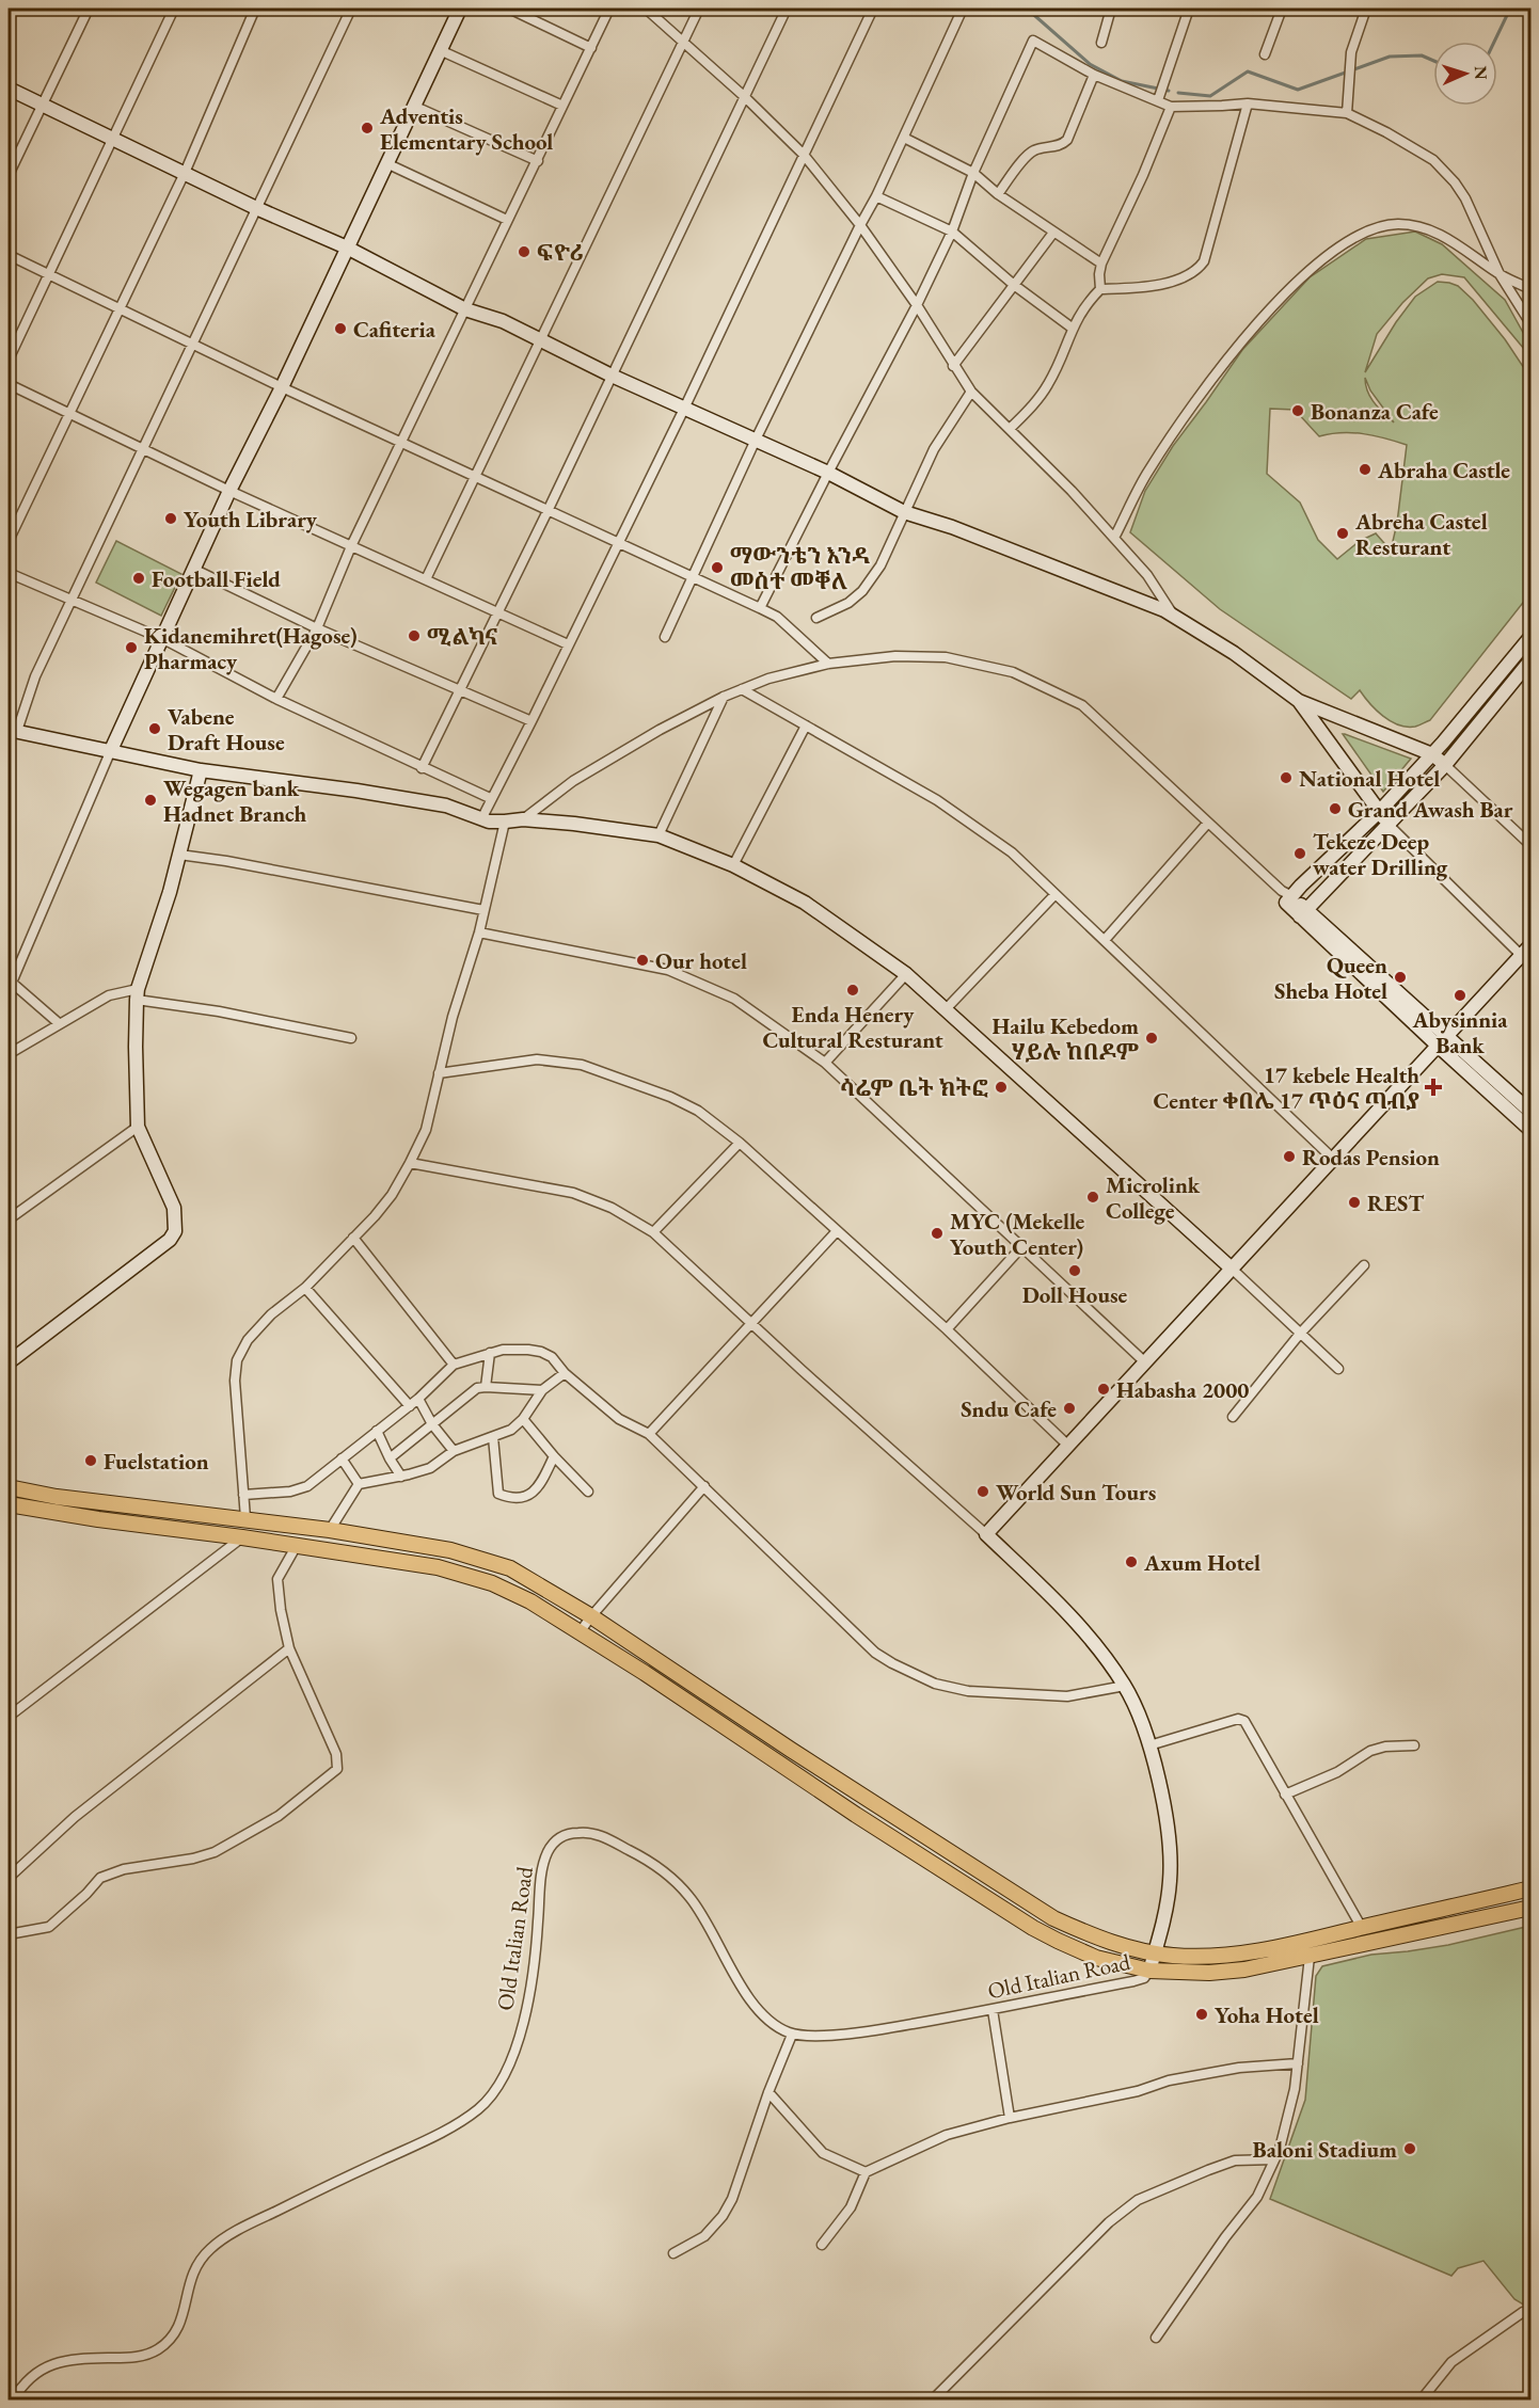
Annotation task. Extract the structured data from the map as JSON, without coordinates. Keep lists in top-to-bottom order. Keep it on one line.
{"streets":{"street":["Old Italian Road"]},"places":{"other":["Adventis Elementary School","ፍዮሪ","Cafiteria","Bonanza Cafe","Abraha Castle","Youth Library","Abreha Castel Resturant","ማውንቴን እንዳ መስተ መቐለ","Football Field","ሚልካና","Kidanemihret(Hagose) Pharmacy","Vabene Draft House","National Hotel","Wegagen bank Hadnet Branch","Grand Awash Bar","Tekeze Deep water Drilling","Our hotel","Queen Sheba Hotel","Enda Henery Cultural Resturant","Abysinnia Bank","Hailu Kebedom ሃይሉ ከበዶም","ሳሬም ቤት ክትፎ","Rodas Pension","Microlink College","REST","MYC (Mekelle Youth Center)","Doll House","Habasha 2000","Sndu Cafe","Fuelstation","World Sun Tours","Axum Hotel","Yoha Hotel","Baloni Stadium"],"health":["17 kebele Health Center ቀበሌ 17 ጥዕና ጣብያ"]},"north":"right"}
